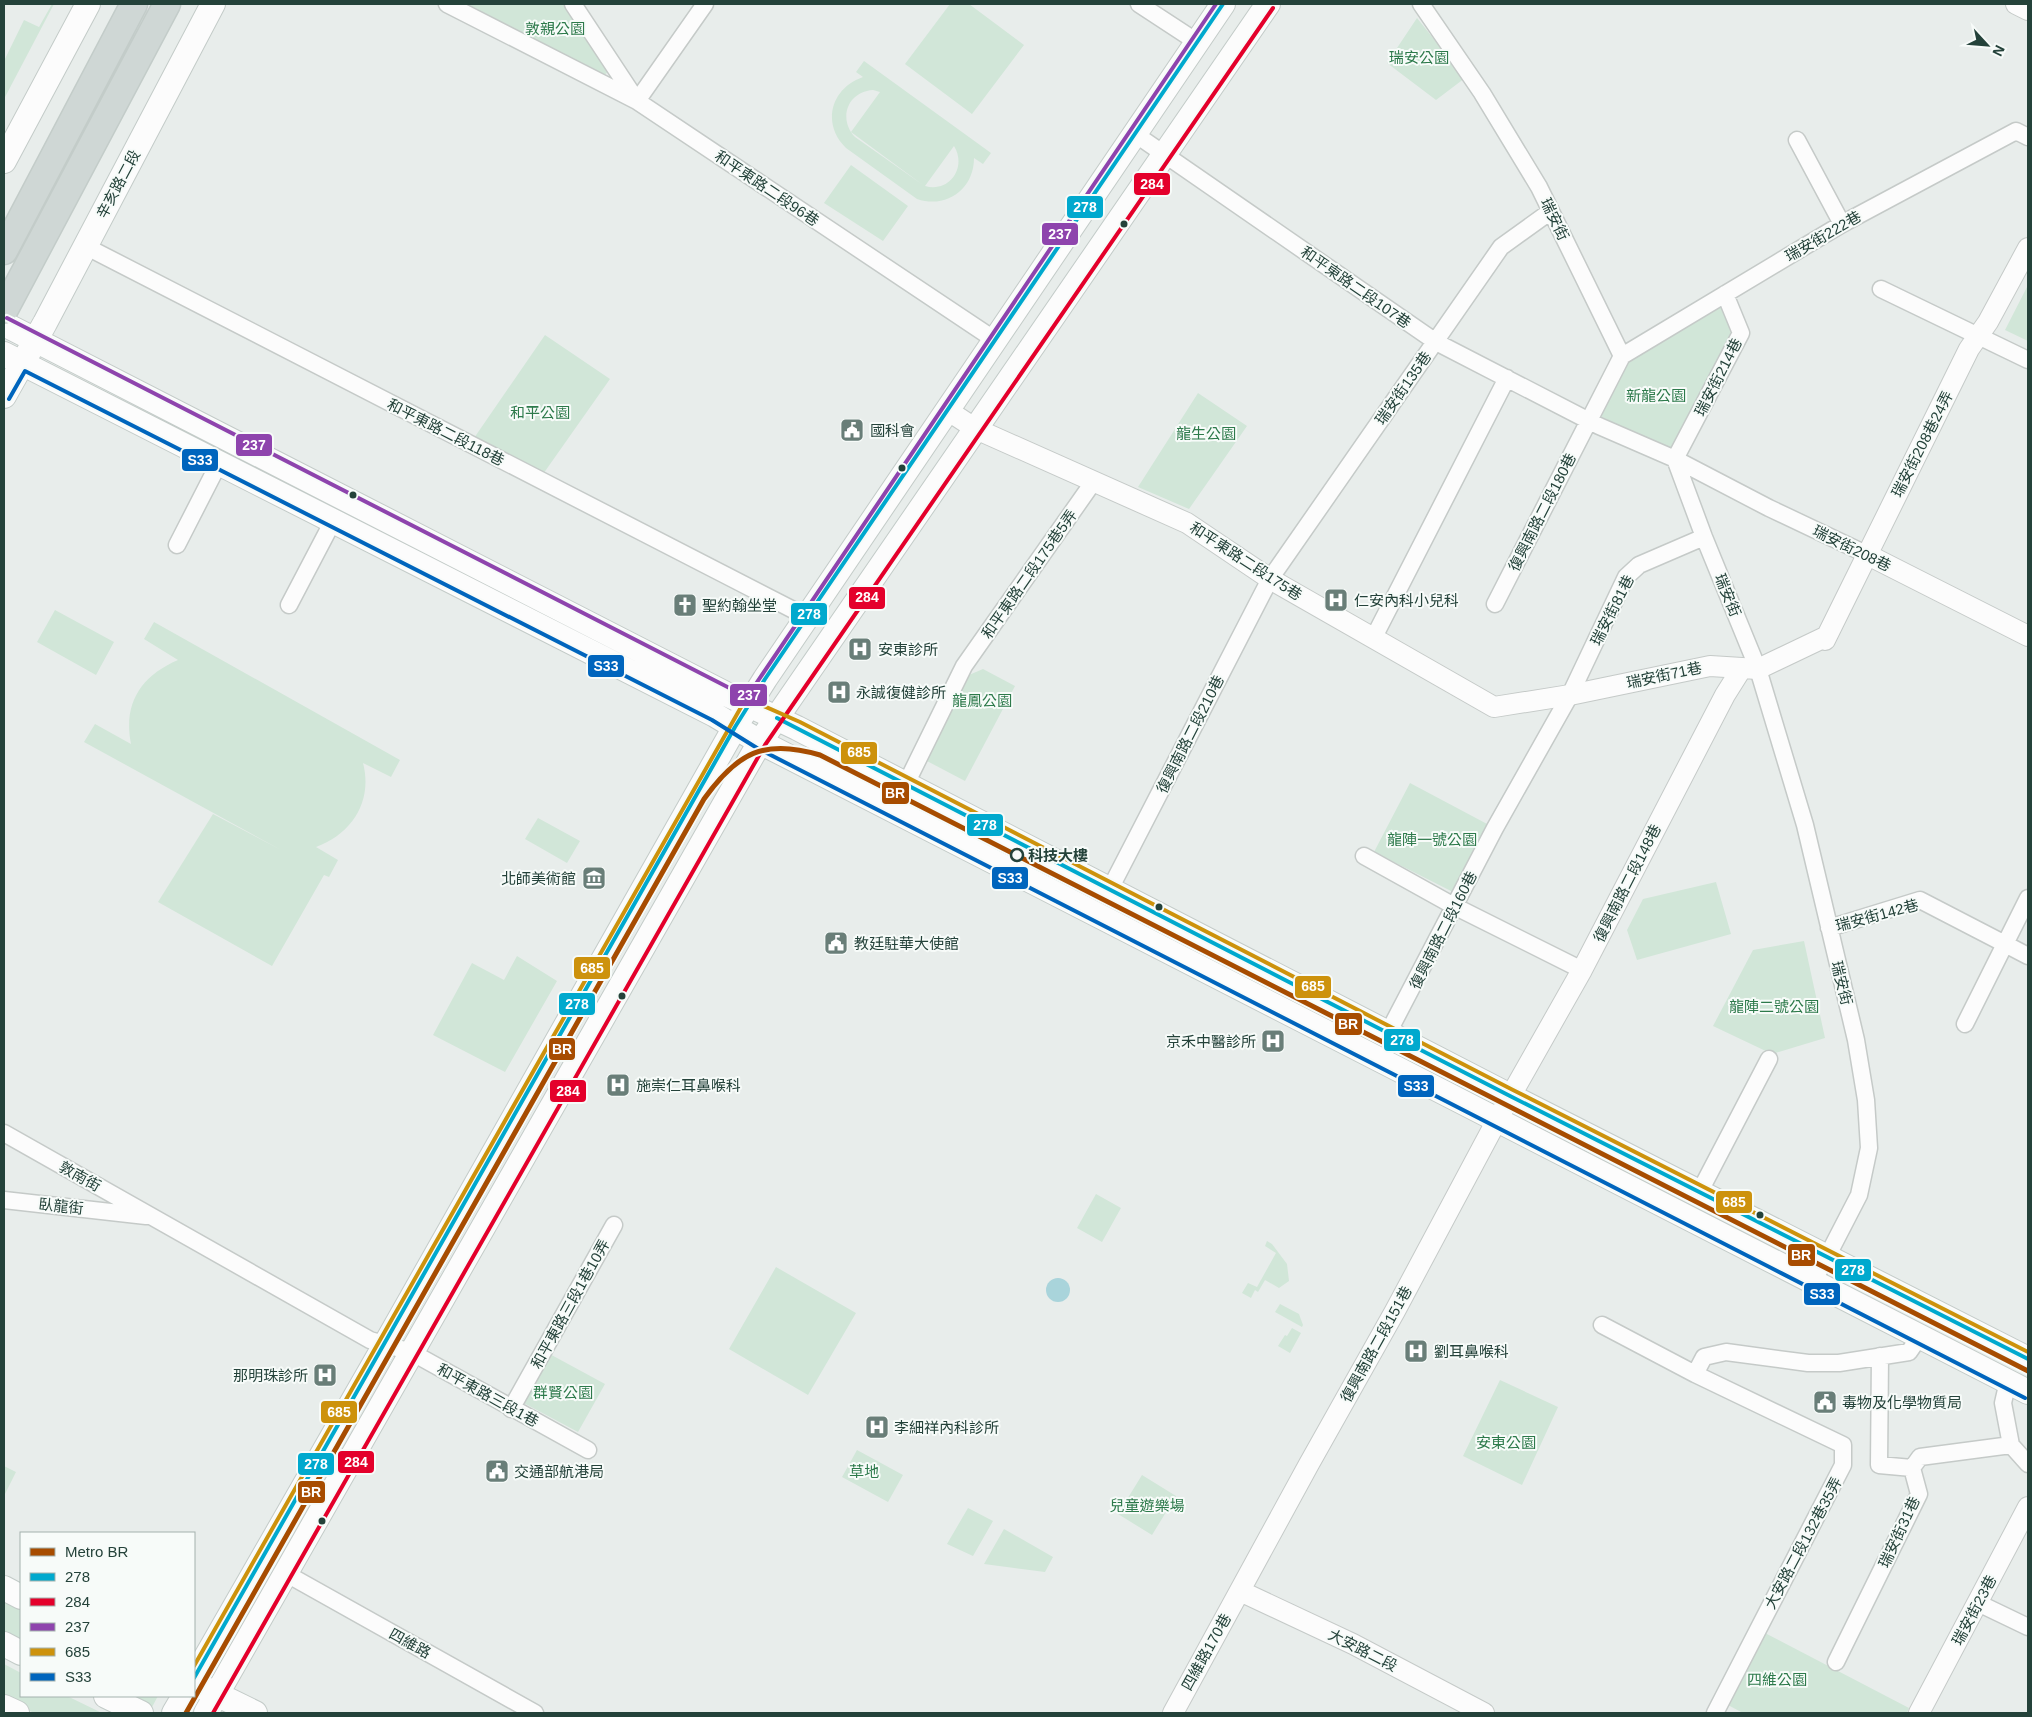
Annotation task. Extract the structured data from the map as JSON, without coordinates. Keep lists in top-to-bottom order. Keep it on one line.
{"streets":{"main road":["辛亥路二段"],"street":["和平東路二段96巷","瑞安街","瑞安街222巷","和平東路二段107巷","瑞安街214巷","瑞安街135巷","和平東路二段118巷","瑞安街208巷24弄","復興南路二段180巷","瑞安街208巷","和平東路二段175巷","和平東路二段175巷5弄","瑞安街81巷","瑞安街71巷","復興南路二段210巷","復興南路二段148巷","瑞安街142巷","復興南路二段160巷","敦南街","臥龍街","和平東路三段1巷10弄","復興南路二段151巷","和平東路三段1巷","瑞安街31巷","大安路二段132巷35弄","瑞安街23巷","四維路","大安路二段","四維路170巷"]},"crossings":[["辛亥路二段","和平東路二段118巷"],["瑞安街","瑞安街222巷"],["瑞安街","瑞安街214巷"],["瑞安街","瑞安街135巷"],["瑞安街","瑞安街208巷24弄"],["瑞安街","瑞安街208巷"],["瑞安街","瑞安街81巷"],["瑞安街","瑞安街71巷"],["瑞安街","復興南路二段148巷"],["瑞安街","瑞安街142巷"],["瑞安街222巷","瑞安街214巷"],["和平東路二段107巷","瑞安街135巷"],["和平東路二段107巷","復興南路二段180巷"],["瑞安街214巷","瑞安街208巷"],["瑞安街135巷","和平東路二段175巷"],["瑞安街135巷","復興南路二段210巷"],["瑞安街208巷24弄","瑞安街208巷"],["瑞安街208巷24弄","瑞安街71巷"],["瑞安街208巷24弄","復興南路二段148巷"],["和平東路二段175巷","和平東路二段175巷5弄"],["和平東路二段175巷","瑞安街81巷"],["和平東路二段175巷","瑞安街71巷"],["和平東路二段175巷","復興南路二段210巷"],["和平東路二段175巷","復興南路二段160巷"],["瑞安街81巷","瑞安街71巷"],["瑞安街81巷","復興南路二段160巷"],["瑞安街71巷","復興南路二段148巷"],["瑞安街71巷","復興南路二段160巷"],["復興南路二段148巷","復興南路二段151巷"],["敦南街","臥龍街"],["臥龍街","和平東路三段1巷"],["和平東路三段1巷10弄","和平東路三段1巷"],["復興南路二段151巷","大安路二段"],["復興南路二段151巷","四維路170巷"],["大安路二段","四維路170巷"]],"parks":["敦親公園","瑞安公園","新龍公園","和平公園","龍生公園","龍鳳公園","龍陣一號公園","龍陣二號公園","群賢公園","安東公園","草地","兒童遊樂場","四維公園"],"places":{"public building":["國科會","教廷駐華大使館","毒物及化學物質局","交通部航港局"],"hospital":["仁安內科小兒科","安東診所","永誠復健診所","京禾中醫診所","施崇仁耳鼻喉科","劉耳鼻喉科","那明珠診所","李細祥內科診所"],"church":["聖約翰坐堂"],"other":["科技大樓"],"museum":["北師美術館"]},"lines":["transit line 278","transit line 237","transit line 284","transit line S33","transit line 685","metro line BR"],"legend":["Metro BR","278","284","237","685","S33"],"north":"bottom right"}
